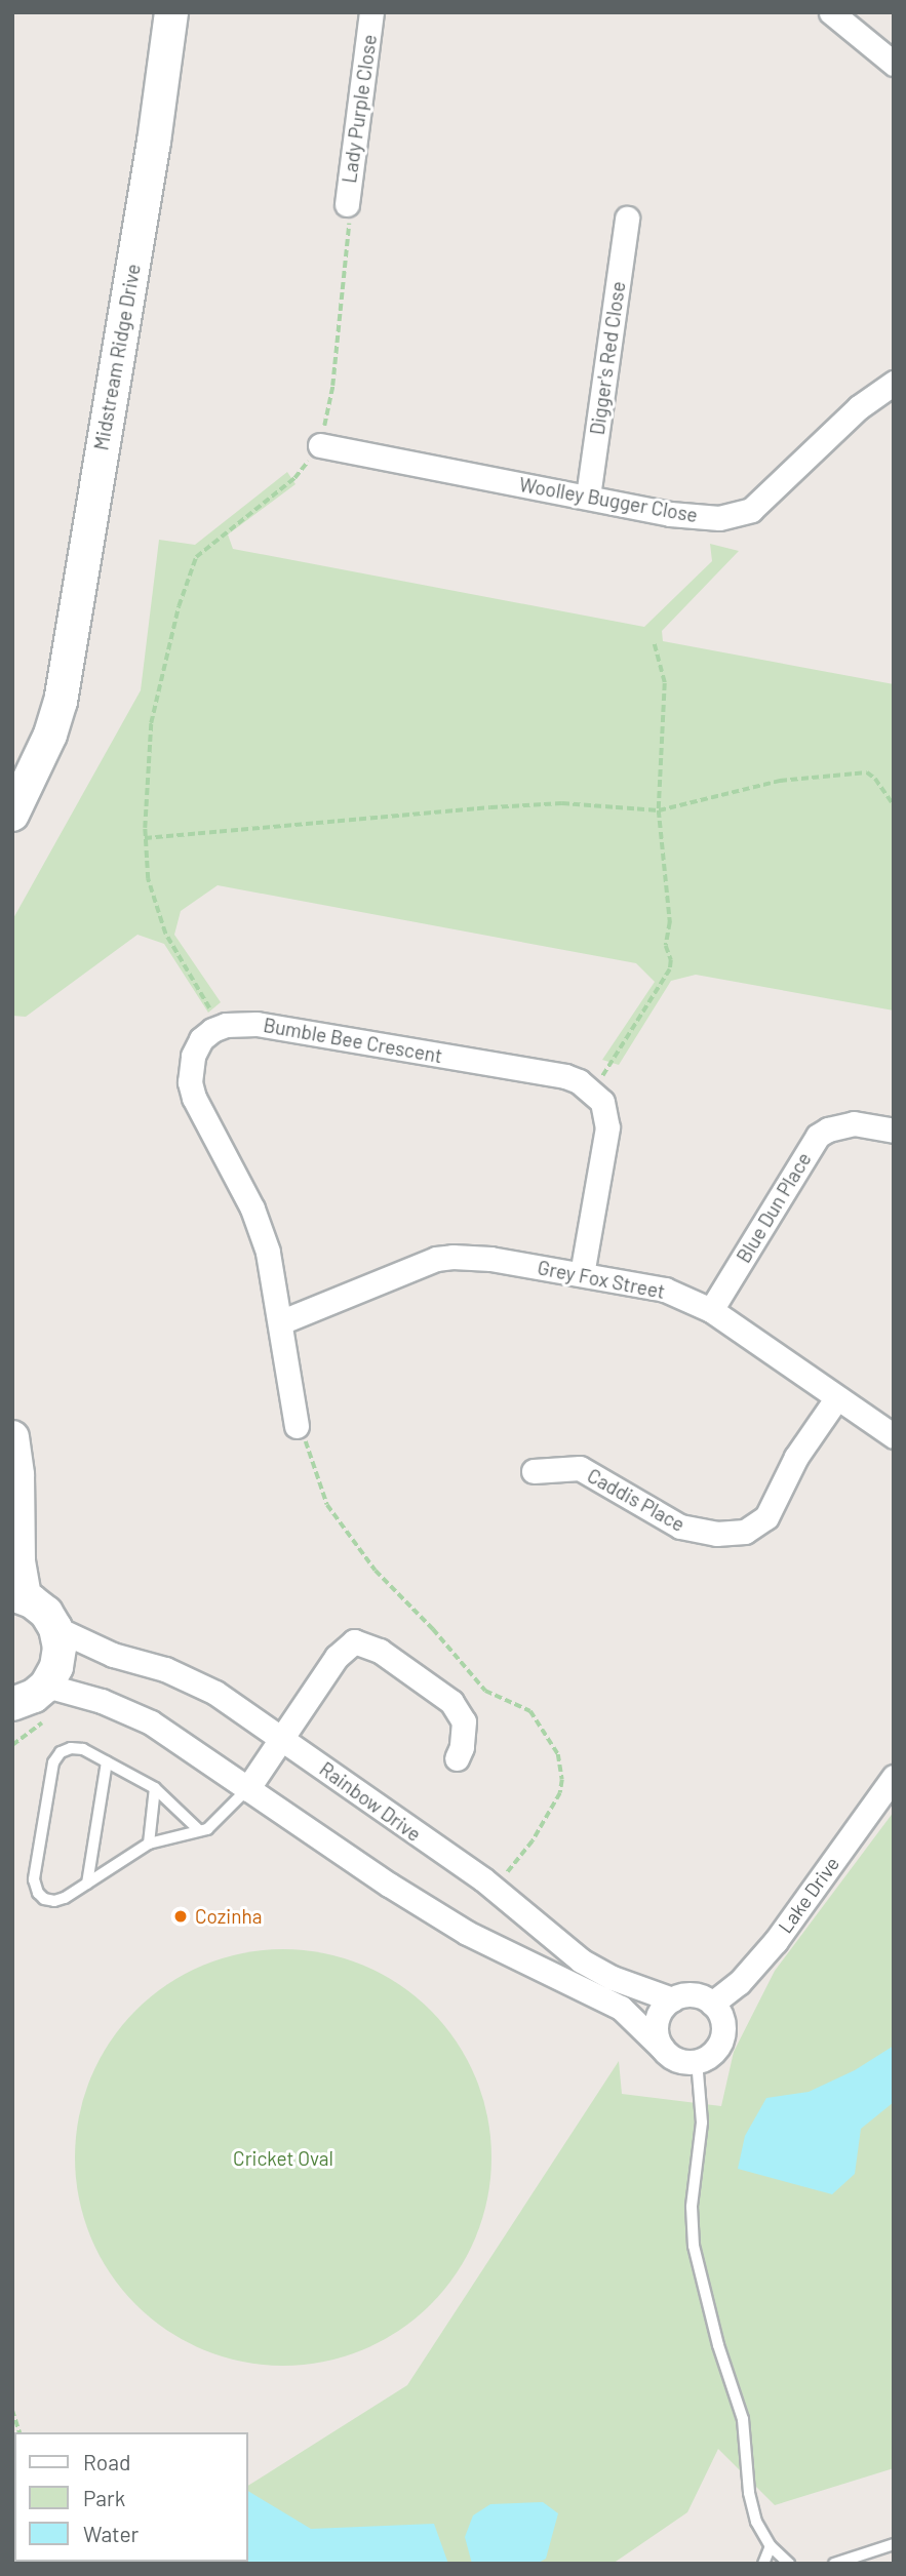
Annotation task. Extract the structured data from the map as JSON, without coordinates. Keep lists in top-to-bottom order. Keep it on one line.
{"streets":{"street":["Lady Purple Close","Midstream Ridge Drive","Digger's Red Close","Woolley Bugger Close","Bumble Bee Crescent","Blue Dun Place","Grey Fox Street","Caddis Place","Rainbow Drive","Lake Drive"]},"crossings":[["Digger's Red Close","Woolley Bugger Close"],["Blue Dun Place","Grey Fox Street"],["Grey Fox Street","Caddis Place"],["Rainbow Drive","Lake Drive"]],"parks":["Cricket Oval"],"places":["Cozinha"],"legend":["Road","Park","Water"]}
